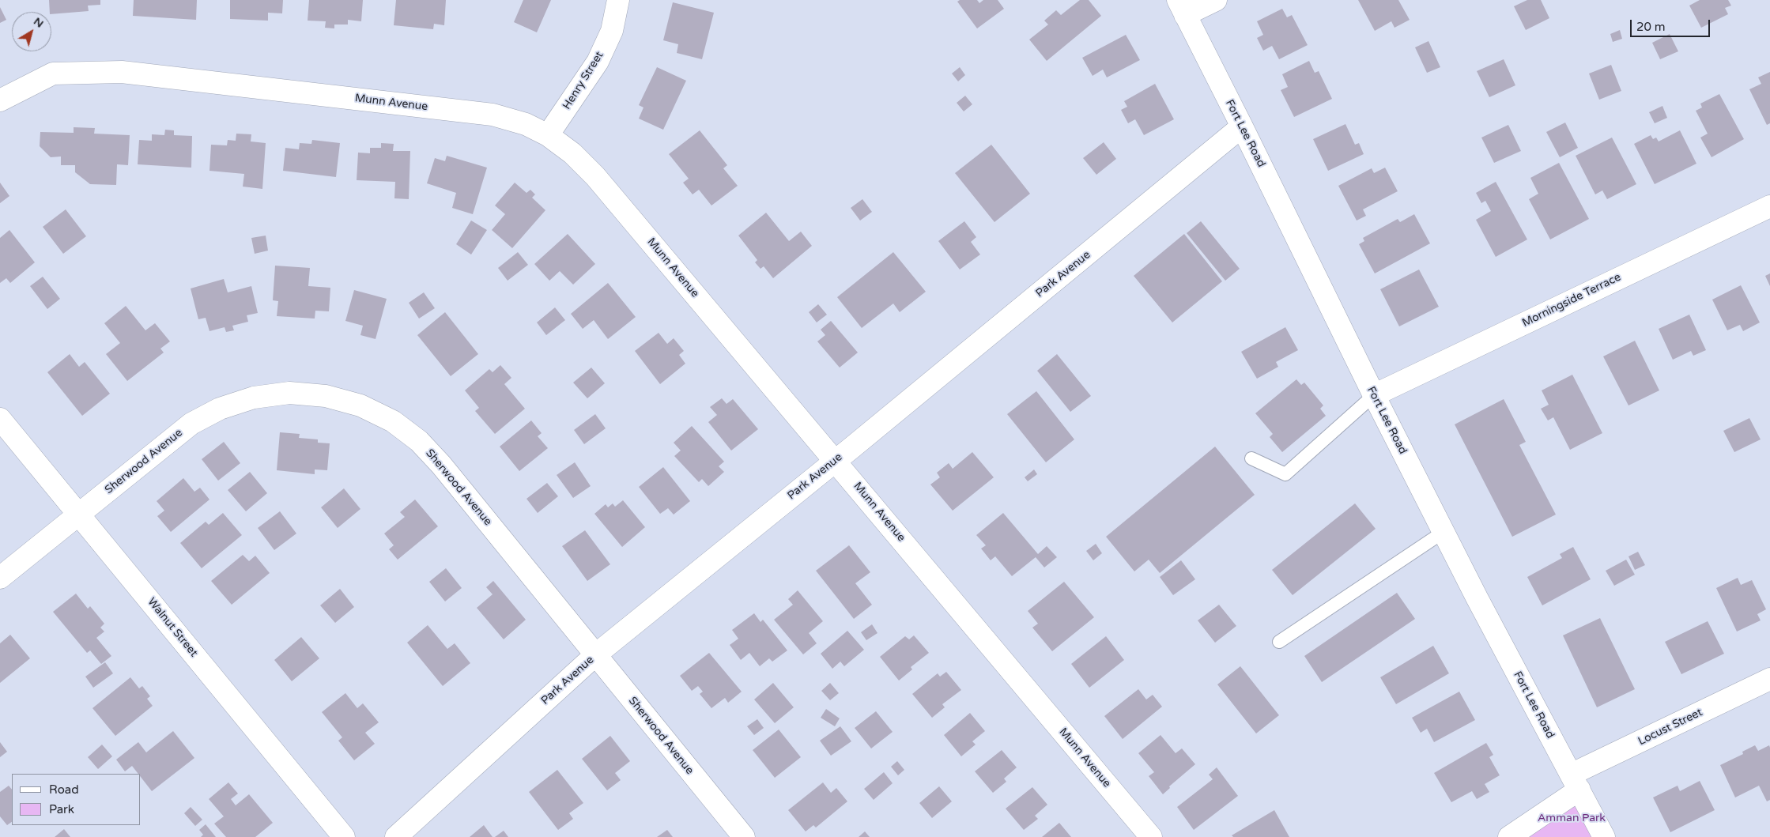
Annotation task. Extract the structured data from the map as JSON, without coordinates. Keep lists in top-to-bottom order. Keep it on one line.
{"streets":{"street":["Henry Street","Munn Avenue","Fort Lee Road","Park Avenue","Morningside Terrace","Sherwood Avenue","Walnut Street","Locust Street"]},"crossings":[["Henry Street","Munn Avenue"],["Munn Avenue","Park Avenue"],["Fort Lee Road","Park Avenue"],["Fort Lee Road","Morningside Terrace"],["Fort Lee Road","Locust Street"],["Park Avenue","Sherwood Avenue"],["Sherwood Avenue","Walnut Street"]],"parks":["Amman Park"],"legend":["Road","Park"],"scale_bar":"20 m","north":"top right"}
